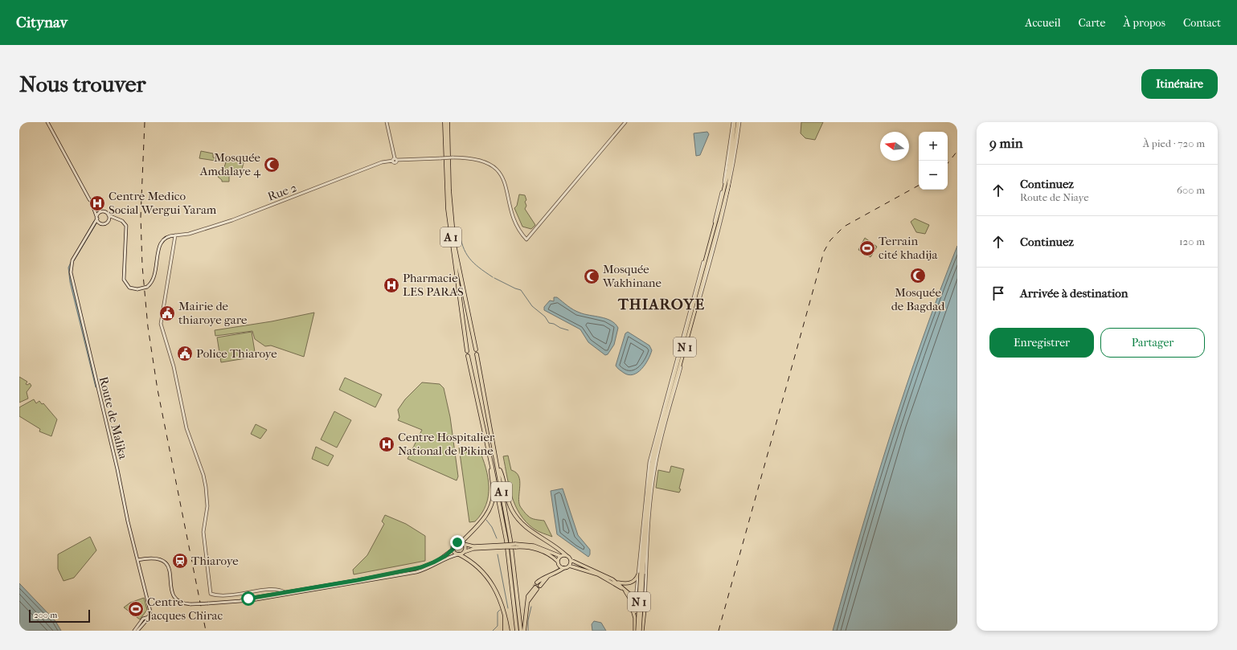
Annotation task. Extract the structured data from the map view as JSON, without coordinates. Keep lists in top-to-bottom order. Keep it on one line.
{"streets":{"highway":["A 1"],"main road":["N 1"],"street":["Rue 2","Route de Malika"]},"districts":["THIAROYE"],"places":{"mosque":["Mosquée Amdalaye 4","Mosquée de Bagdad","Mosquée Wakhinane"],"hospital":["Centre Medico Social Wergui Yaram","Pharmacie LES PARAS","Centre Hospitalier National de Pikine"],"sports":["Terrain cité khadija","Centre Jacques Chirac"],"public building":["Mairie de thiaroye gare","Police Thiaroye"],"station":["Thiaroye"]},"scale_bar":"200 m","north":"left","page":{"header":"Citynav","nav":["Accueil","Carte","À propos","Contact"],"buttons":["Itinéraire",["Enregistrer","Partager"]],"title":"Nous trouver","heading":["9 min","À pied · 720 m"],"map_buttons":["+","−"],"list":[["Continuez","Route de Niaye","600 m"],["Continuez","120 m"],"Arrivée à destination"],"scale":"200 m"}}
